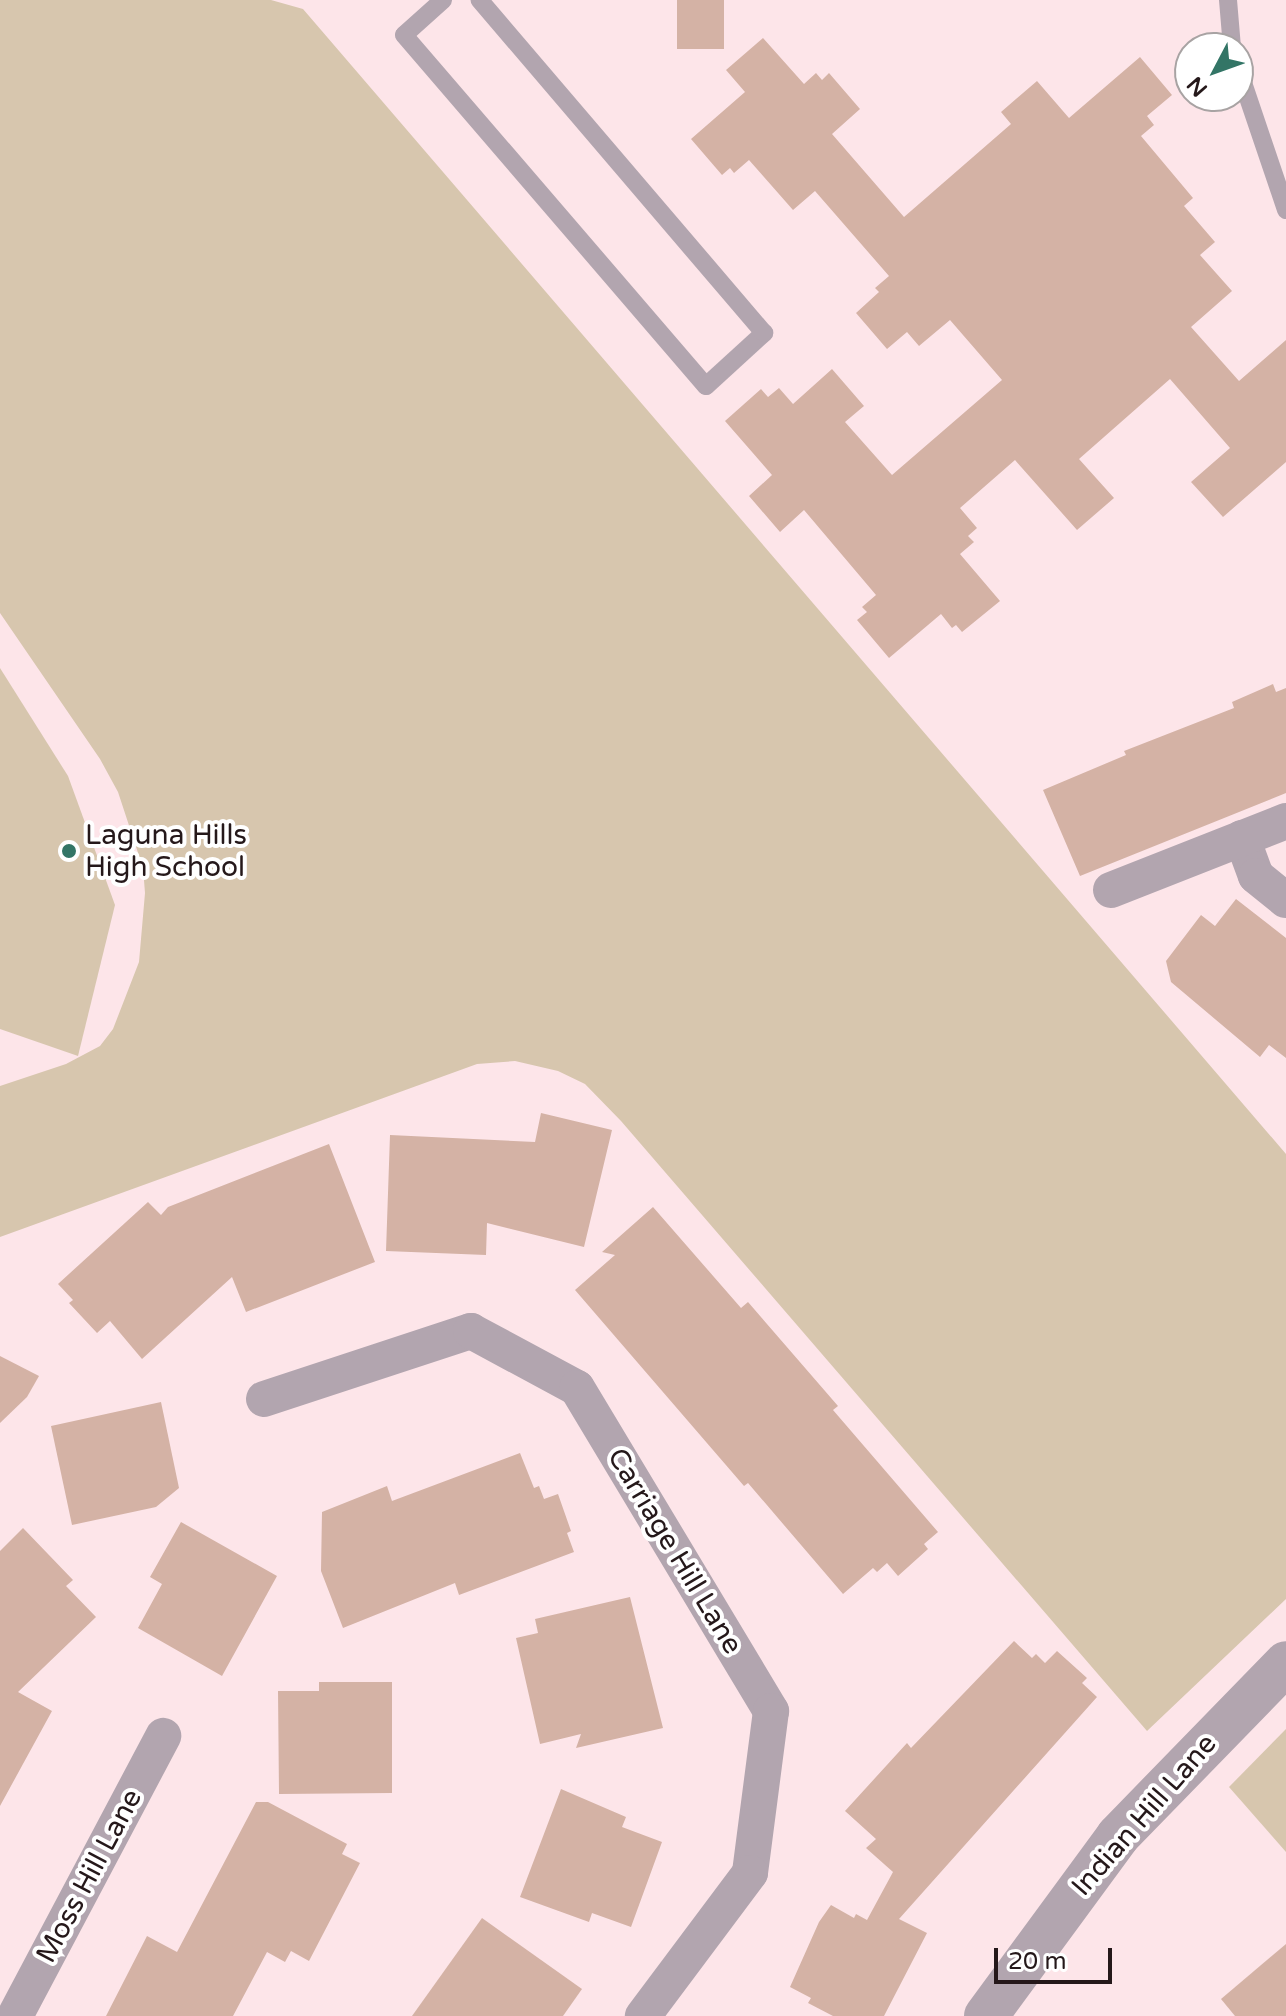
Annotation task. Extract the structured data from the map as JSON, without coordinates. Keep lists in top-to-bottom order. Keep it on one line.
{"streets":{"street":["Carriage Hill Lane","Indian Hill Lane","Moss Hill Lane"]},"places":["Laguna Hills High School"],"scale_bar":"20 m","north":"bottom left"}
